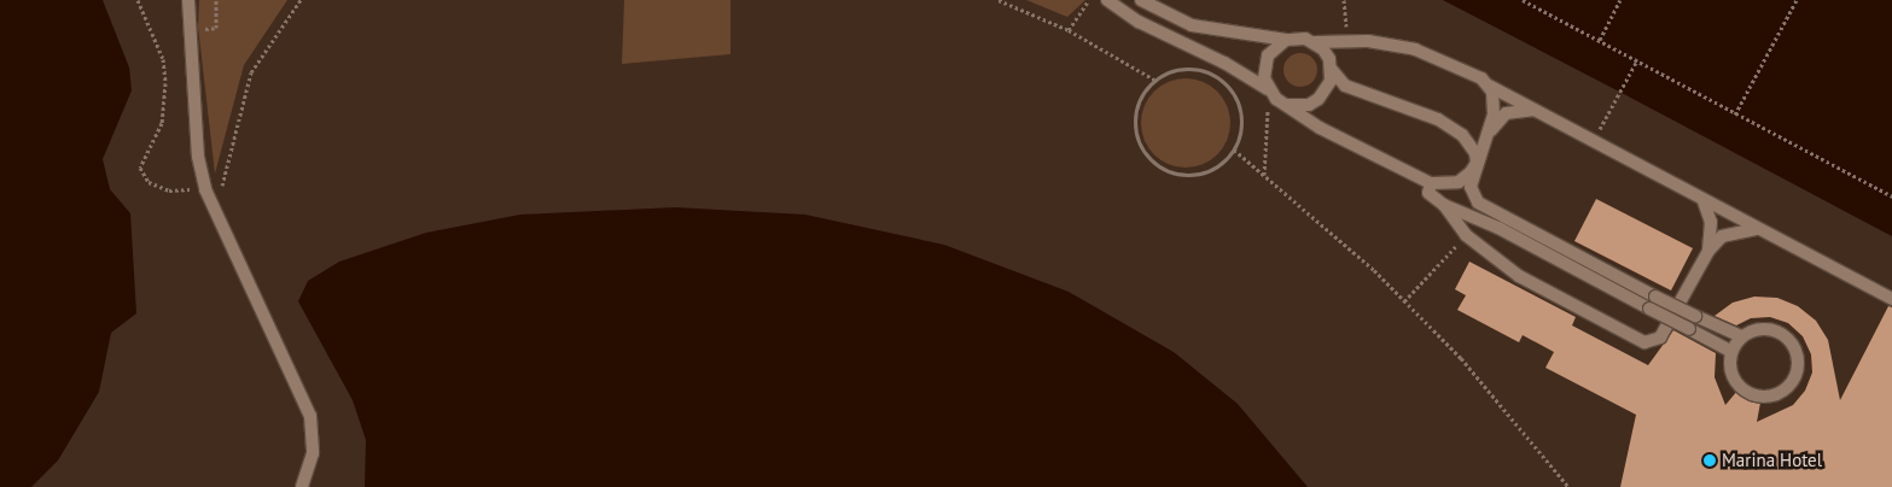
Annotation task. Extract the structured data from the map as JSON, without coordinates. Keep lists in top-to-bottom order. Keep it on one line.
{"places":["Marina Hotel"]}
